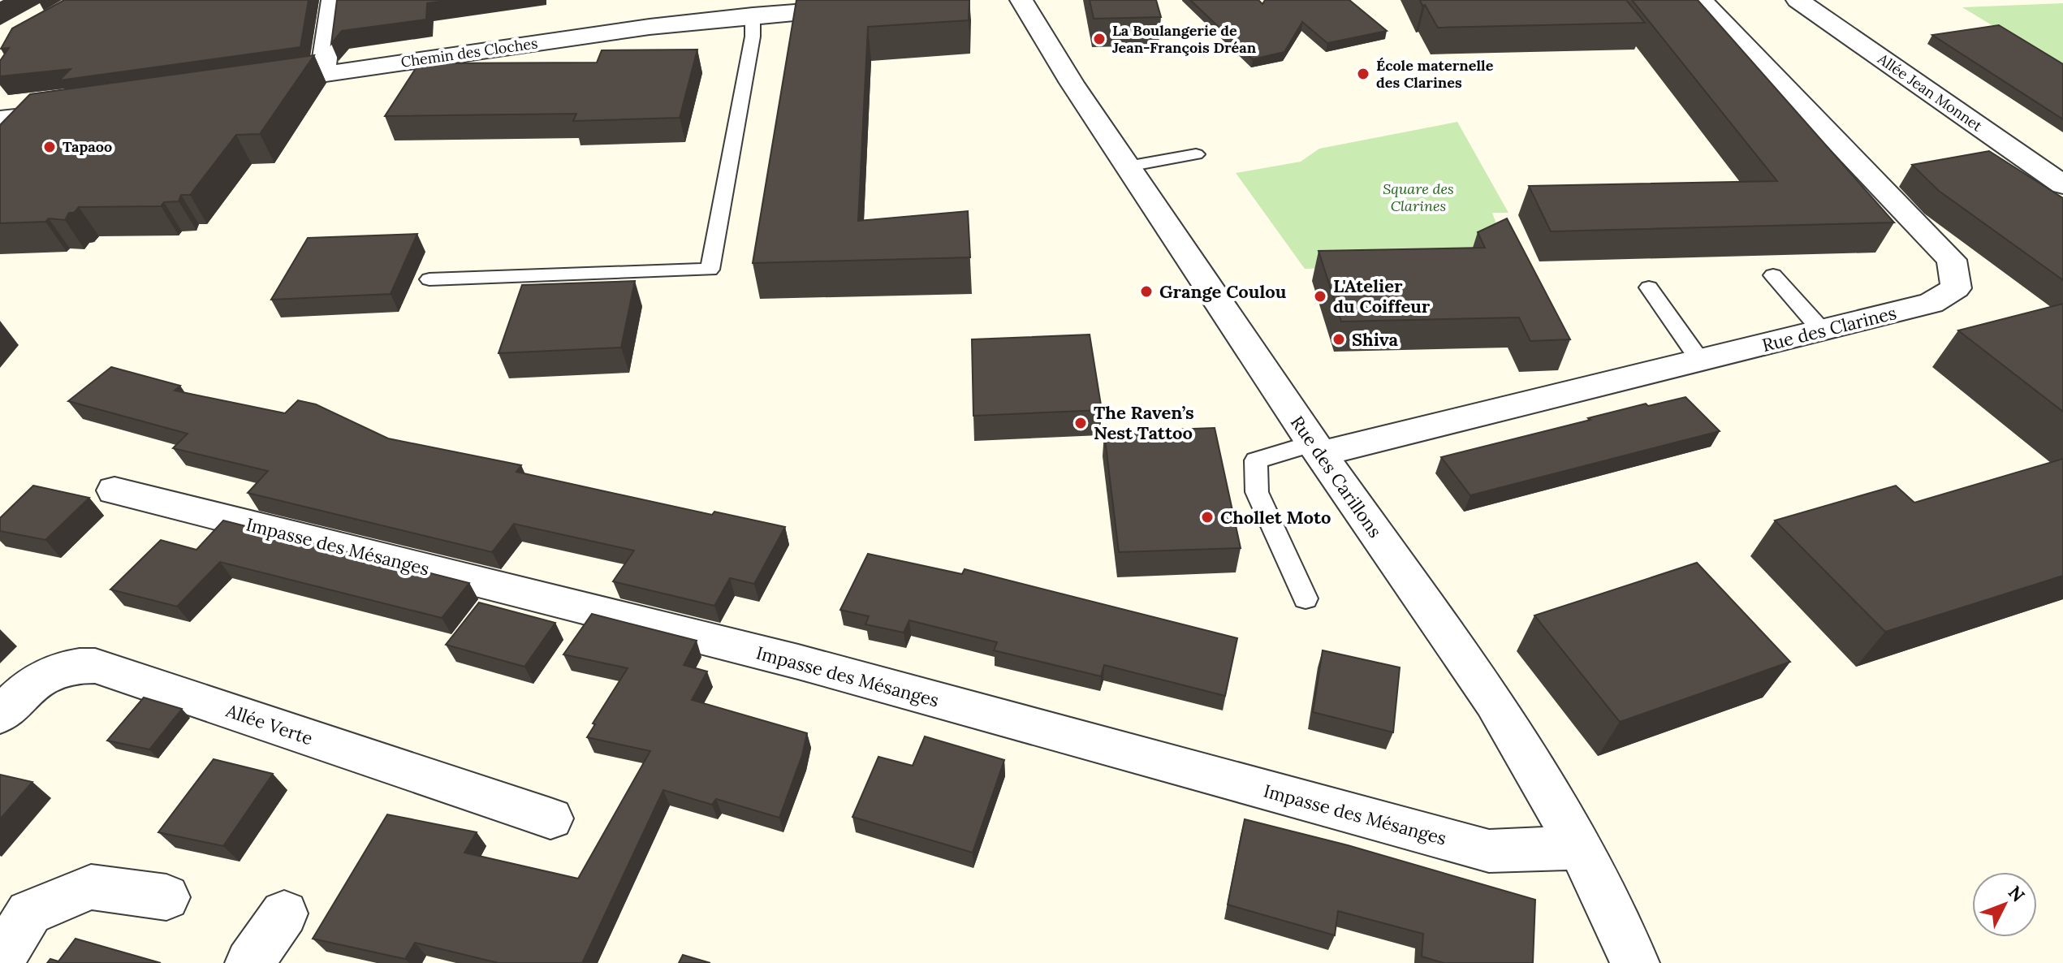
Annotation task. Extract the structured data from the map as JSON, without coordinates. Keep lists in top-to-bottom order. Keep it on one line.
{"streets":{"street":["Chemin des Cloches","Allée Jean Monnet","Rue des Clarines","Rue des Carillons","Impasse des Mésanges","Allée Verte"]},"crossings":[["Rue des Clarines","Rue des Carillons"],["Rue des Carillons","Impasse des Mésanges"]],"parks":["Square des Clarines"],"places":["La Boulangerie de Jean-François Dréan","École maternelle des Clarines","Tapaoo","Grange Coulou","L'Atelier du Coiffeur","Shiva","The Raven’s Nest Tattoo","Chollet Moto"],"north":"top right"}
